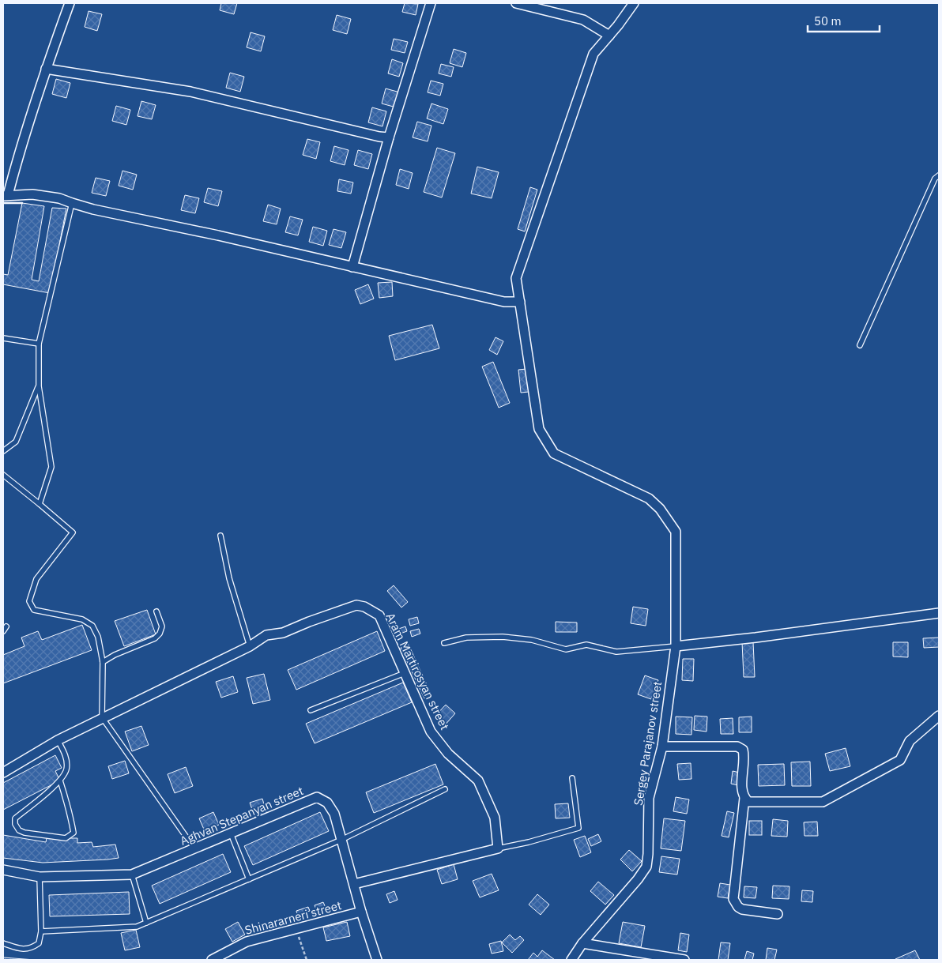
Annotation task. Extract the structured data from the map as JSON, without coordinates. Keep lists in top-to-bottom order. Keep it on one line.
{"streets":{"street":["Aram Martirosyan street","Sergey Parajanov street","Aghvan Stepanyan street","Shinararneri street"]},"crossings":[["Aghvan Stepanyan street","Shinararneri street"]],"scale_bar":"50 m"}
